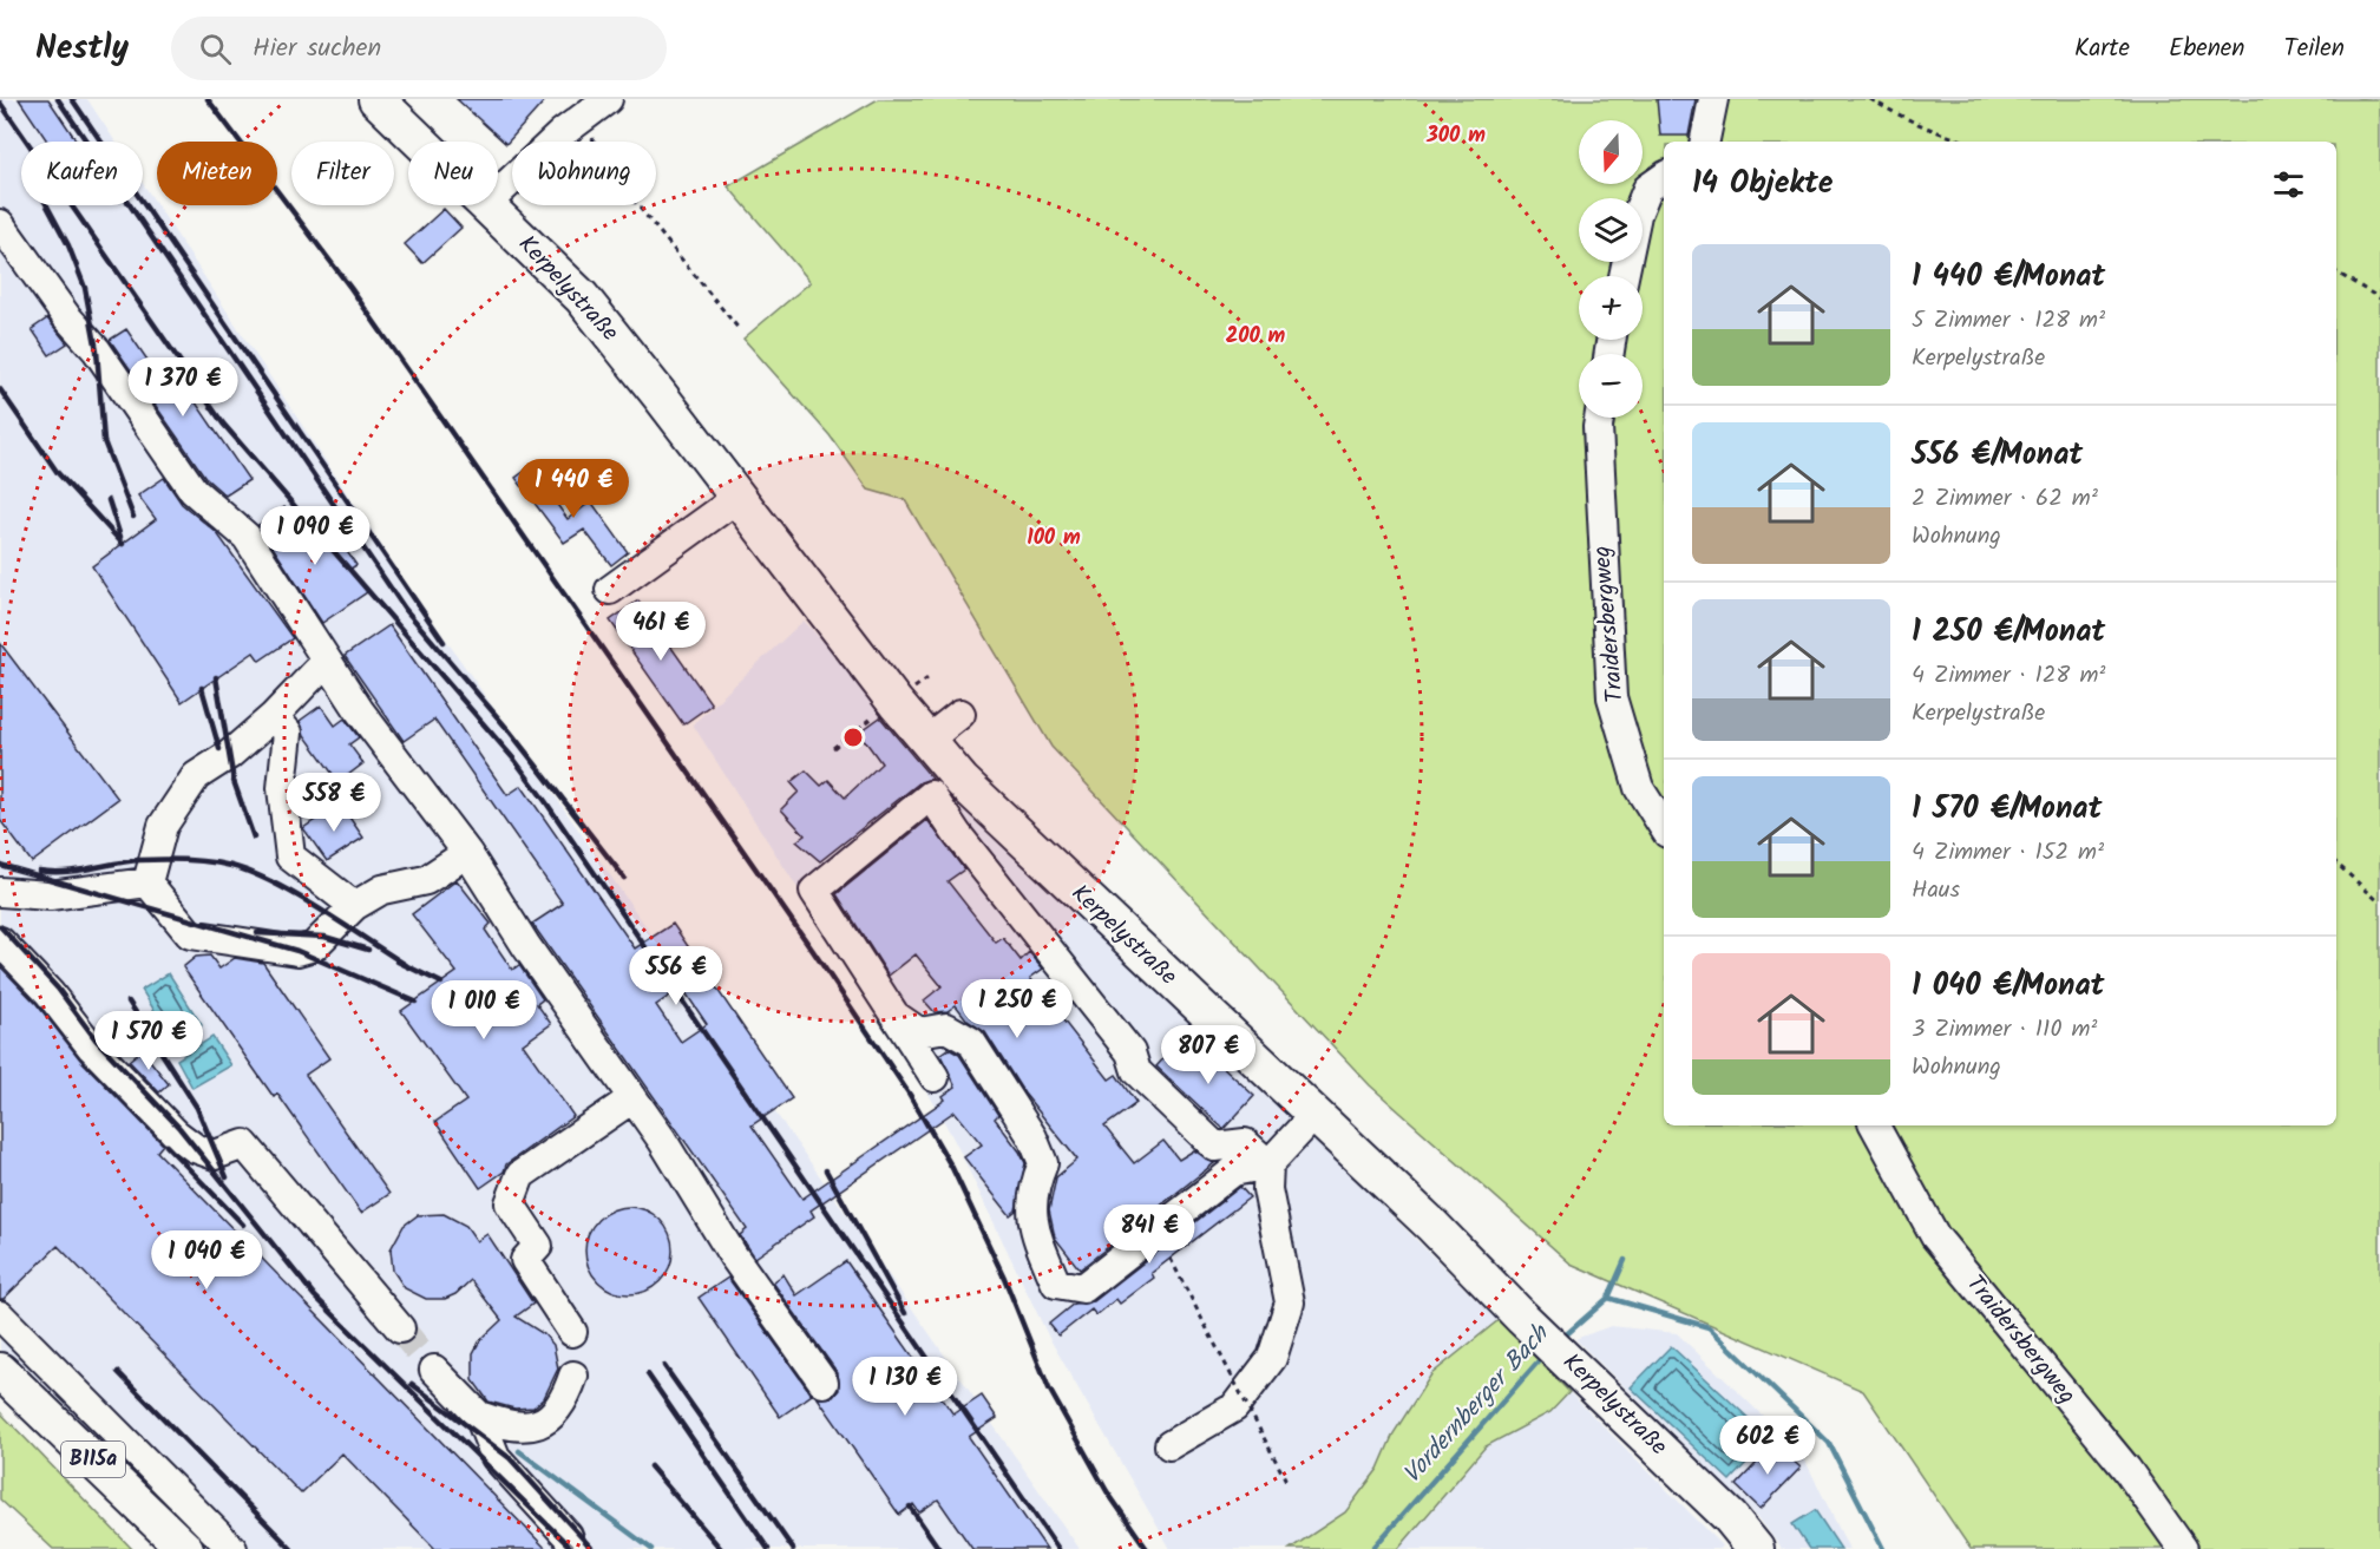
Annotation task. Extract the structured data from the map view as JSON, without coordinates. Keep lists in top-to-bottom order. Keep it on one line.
{"streets":{"main road":["Kerpelystraße","B115a"],"street":["Traidersbergweg"]},"water":["Vordernberger Bach"],"north":"bottom","page":{"header":"Nestly","search":"Hier suchen","nav":["Karte","Ebenen","Teilen"],"map_buttons":["+","−"],"chip":["Kaufen","Mieten","Filter","Neu","Wohnung"],"heading":"14 Objekte","list":[{"name":"1 440 €/Monat","note":"5 Zimmer · 128 m² · Kerpelystraße"},{"name":"556 €/Monat","note":"2 Zimmer · 62 m² · Wohnung"},{"name":"1 250 €/Monat","note":"4 Zimmer · 128 m² · Kerpelystraße"},{"name":"1 570 €/Monat","note":"4 Zimmer · 152 m² · Haus"},{"name":"1 040 €/Monat","note":"3 Zimmer · 110 m² · Wohnung"}],"price":["1 370 €","1 440 €","1 090 €","461 €","558 €","556 €","1 250 €","1 010 €","1 570 €","807 €","841 €","1 040 €","1 130 €","602 €"]},"rings":["300 m","200 m","100 m"]}
